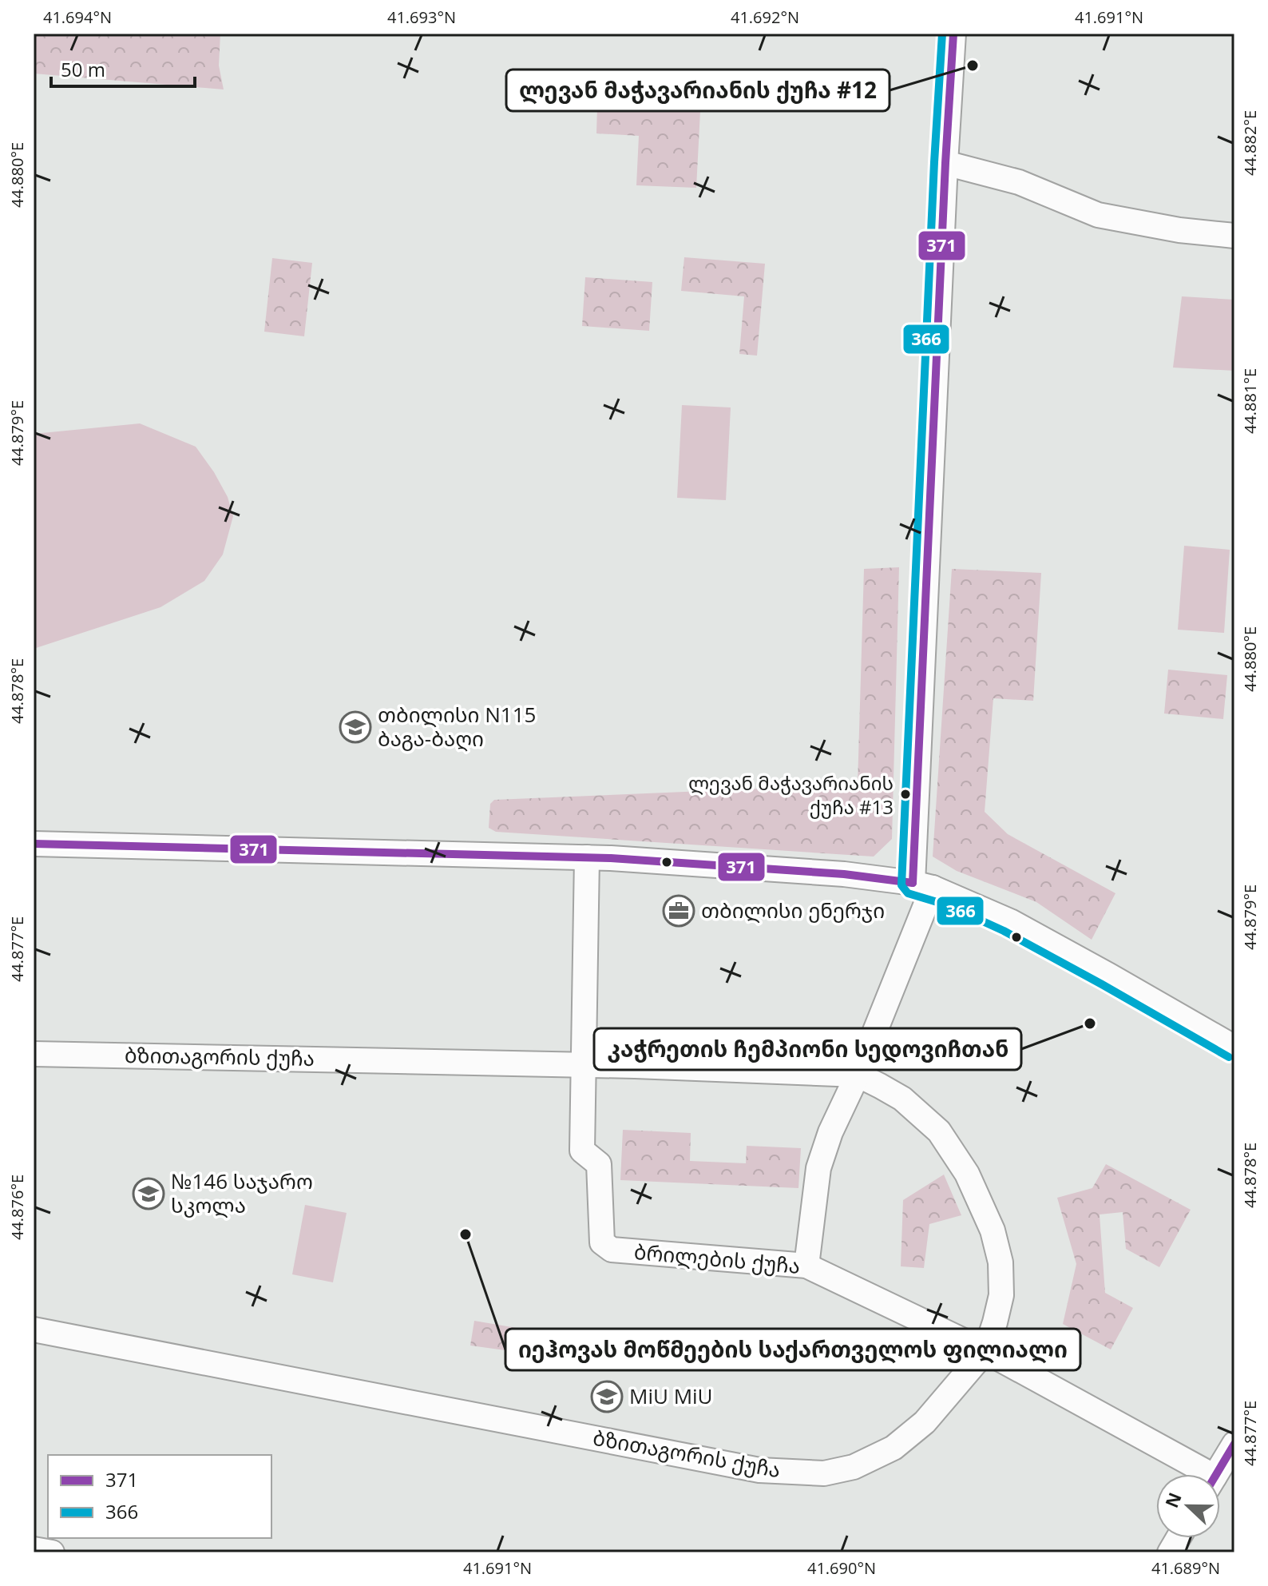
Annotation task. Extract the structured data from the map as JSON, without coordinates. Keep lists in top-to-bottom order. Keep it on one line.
{"streets":{"street":["ბზითაგორის ქუჩა","ბრილების ქუჩა"]},"crossings":[["ბზითაგორის ქუჩა","ბრილების ქუჩა"]],"places":{"other":["ლევან მაჭავარიანის ქუჩა #12","ლევან მაჭავარიანის ქუჩა #13","კაჭრეთის ჩემპიონი სედოვიჩთან","იეჰოვას მოწმეების საქართველოს ფილიალი"],"school or university":["თბილისი N115 ბაგა-ბაღი","№146 საჯარო სკოლა","MiU MiU"],"office":["თბილისი ენერჯი"]},"lines":["transit line 371","transit line 366"],"legend":["371","366"],"scale_bar":"50 m","north":"left","coordinates":["41.694°N","41.693°N","41.692°N","41.691°N","44.882°E","44.880°E","44.881°E","44.879°E","44.878°E","44.877°E","44.876°E","41.690°N","41.689°N"]}
